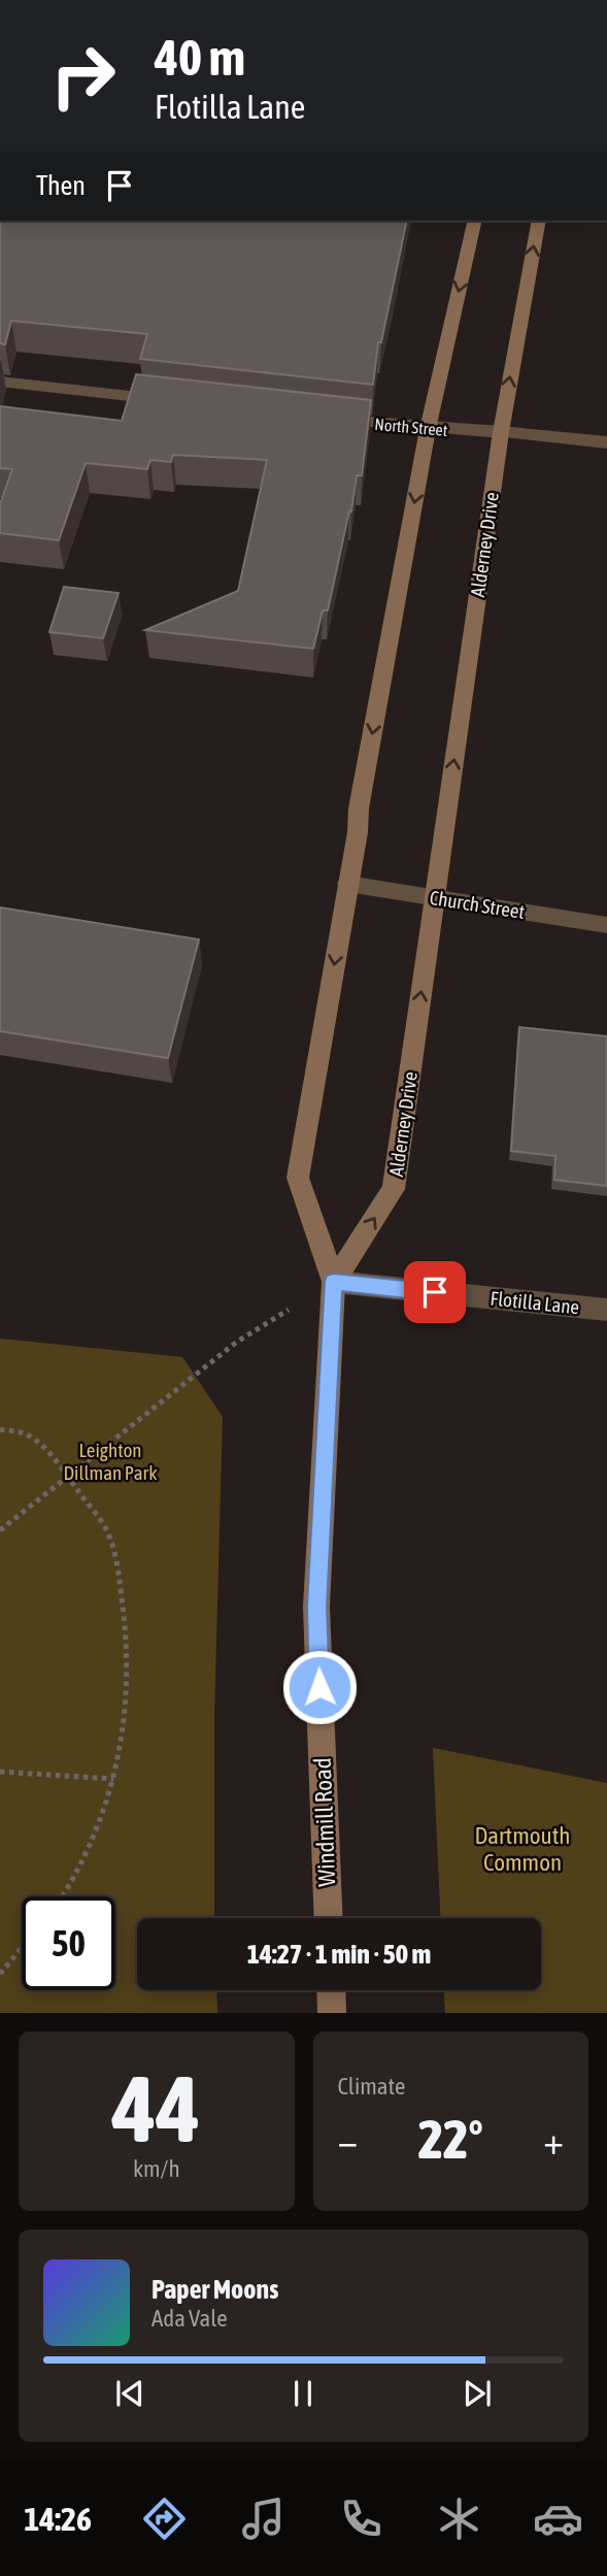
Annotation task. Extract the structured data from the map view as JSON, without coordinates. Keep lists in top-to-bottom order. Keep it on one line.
{"streets":{"main road":["Alderney Drive","Windmill Road"],"street":["North Street","Church Street","Flotilla Lane"]},"crossings":[["North Street","Alderney Drive"],["Alderney Drive","Church Street"],["Alderney Drive","Flotilla Lane"],["Alderney Drive","Windmill Road"],["Flotilla Lane","Windmill Road"]],"parks":["Leighton Dillman Park","Dartmouth Common"],"page":{"turn":["40 m","Flotilla Lane"],"then":"Then","limit":"50","trip":"14:27 · 1 min · 50 m","tile":[["44","km/h"],"Climate"],"heat":["−","22°","+"],"song":["Paper Moons","Ada Vale"],"tabs":"14:26"}}
